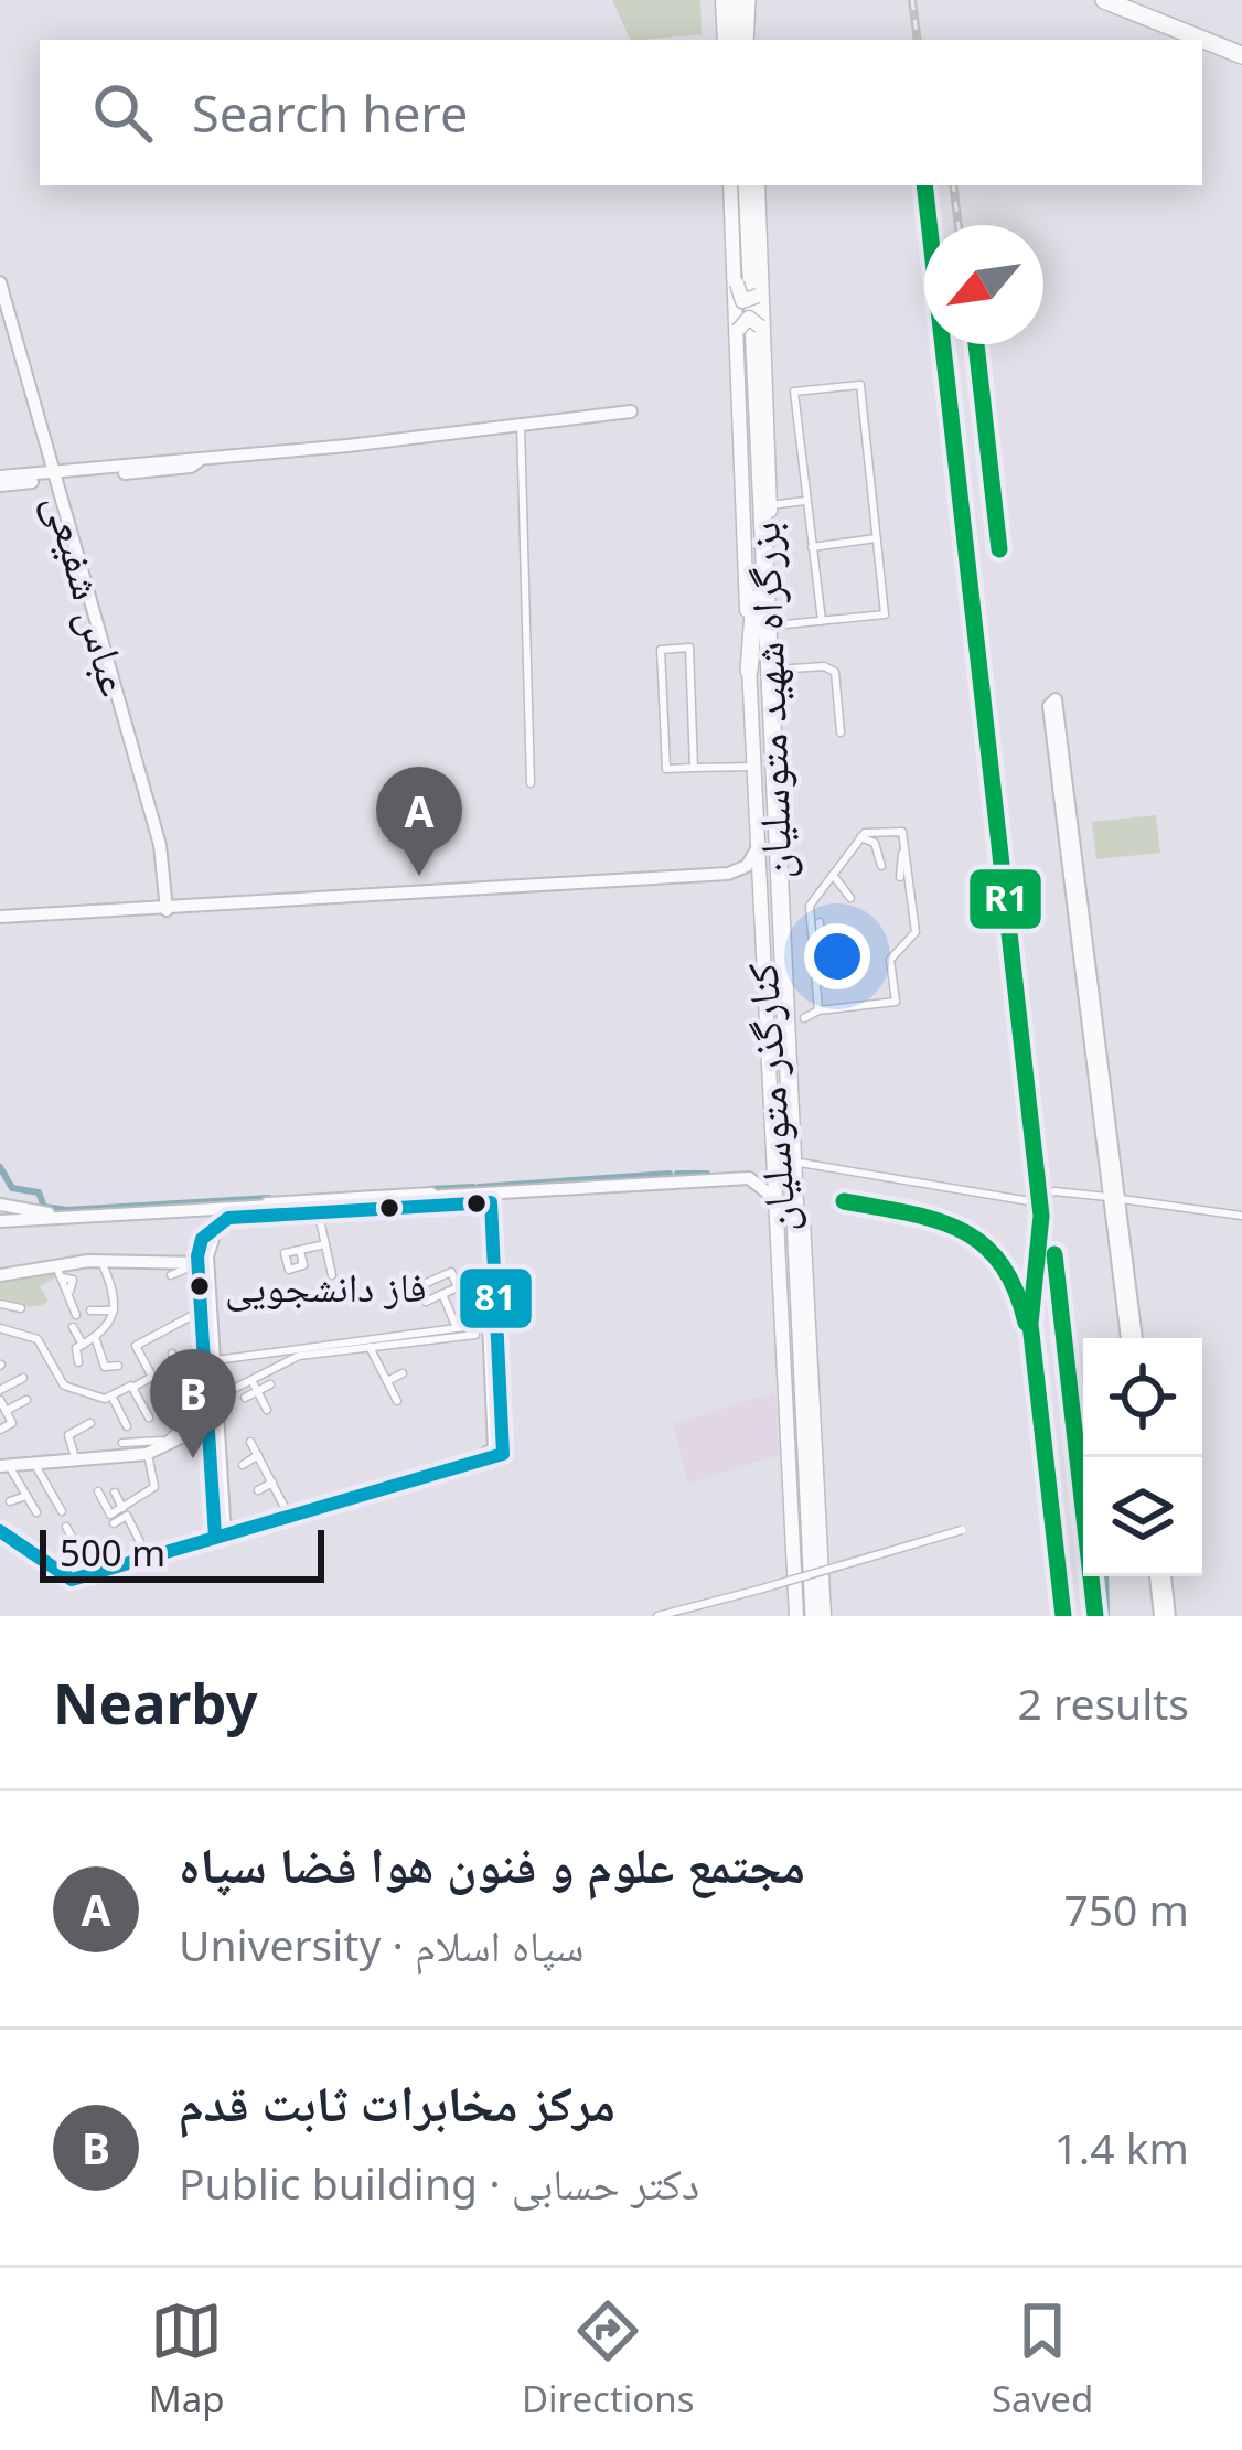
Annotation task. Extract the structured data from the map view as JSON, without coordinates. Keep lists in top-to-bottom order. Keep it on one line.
{"streets":{"highway":["بزرگراه شهید متوسلیان"],"main road":["کنارگذر متوسلیان"],"street":["عباس شفیعی"]},"crossings":[["بزرگراه شهید متوسلیان","کنارگذر متوسلیان"]],"places":["فاز دانشجویی"],"lines":["transit line R1","transit line 81"],"scale_bar":"500 m","north":"bottom left","page":{"search":"Search here","pins":["A","B"],"scale":"500 m","heading":["Nearby","2 results"],"list":[{"mark":"A","name":"مجتمع علوم و فنون هوا فضا سپاه","note":"University · سپاه اسلام","value":"750 m"},{"mark":"B","name":"مرکز مخابرات ثابت قدم","note":"Public building · دکتر حسابی","value":"1.4 km"}],"nav":["Map","Directions","Saved"]}}
